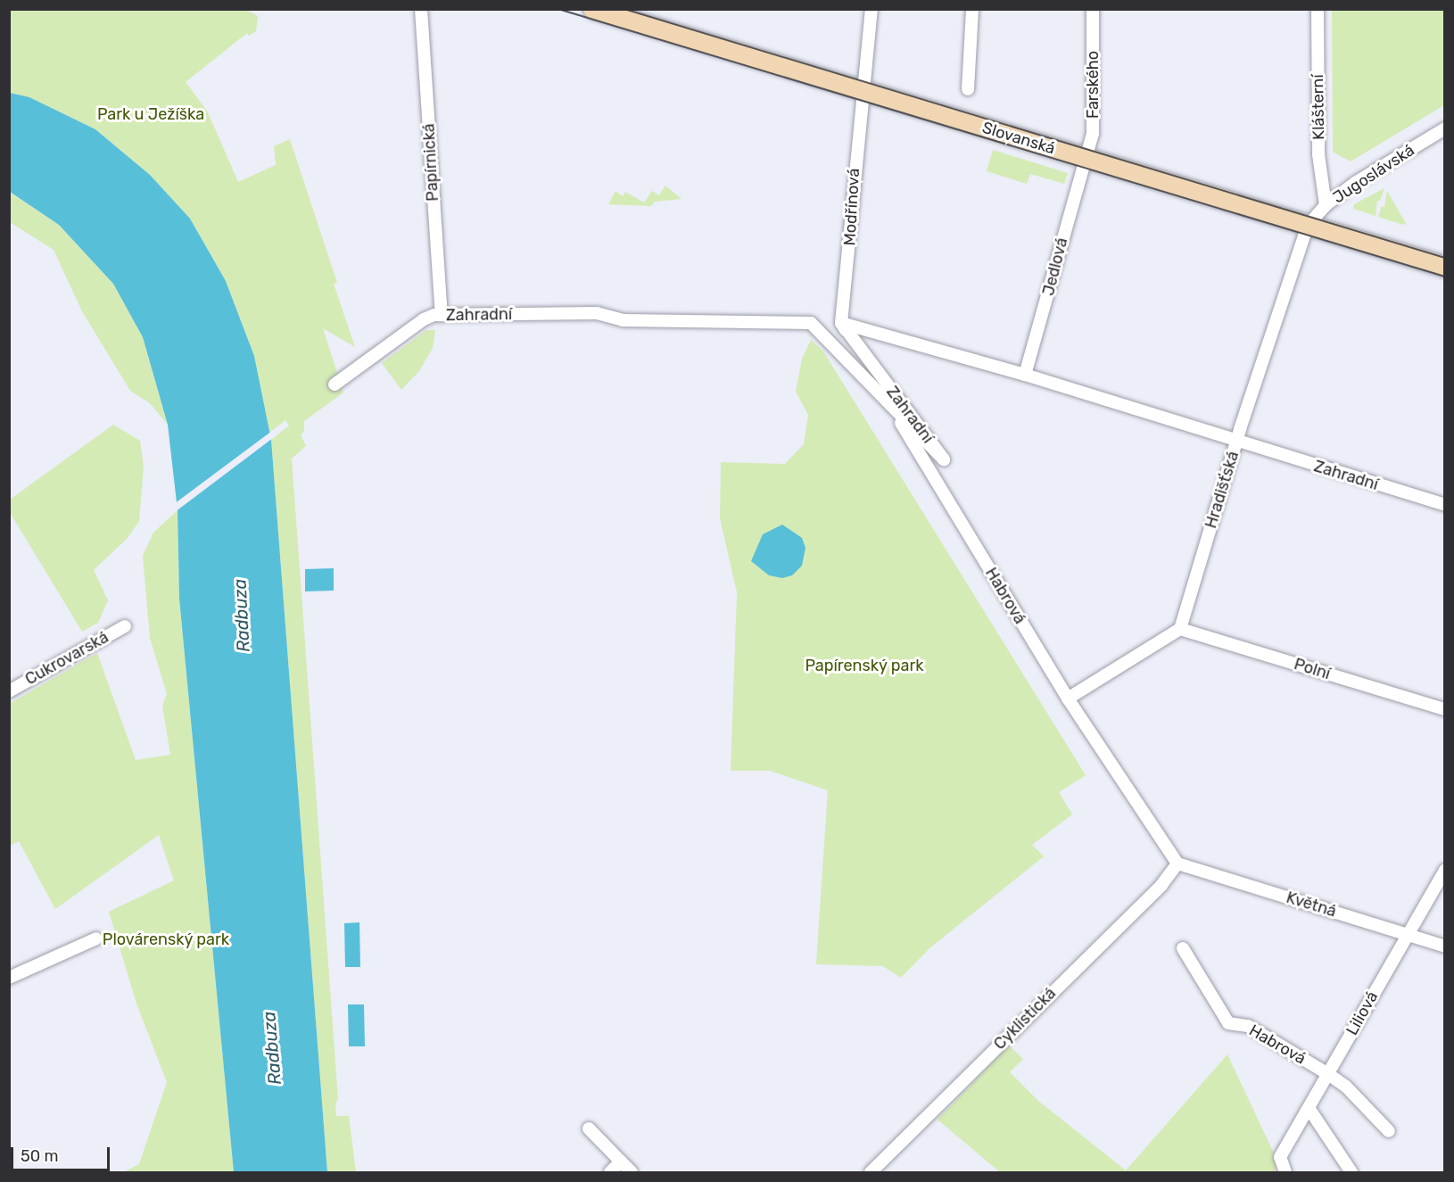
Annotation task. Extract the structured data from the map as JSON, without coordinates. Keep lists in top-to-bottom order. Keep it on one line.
{"streets":{"main road":["Slovanská"],"street":["Farského","Klášterní","Papírnická","Jugoslávská","Modřínová","Jedlová","Zahradní","Hradišťská","Habrová","Cukrovarská","Polní","Květná","Liliová","Cyklistická"]},"crossings":[["Farského","Slovanská"],["Farského","Jedlová"],["Klášterní","Jugoslávská"],["Slovanská","Jugoslávská"],["Slovanská","Modřínová"],["Slovanská","Jedlová"],["Slovanská","Hradišťská"],["Papírnická","Zahradní"],["Jugoslávská","Hradišťská"],["Modřínová","Zahradní"],["Modřínová","Habrová"],["Jedlová","Zahradní"],["Zahradní","Hradišťská"],["Zahradní","Habrová"],["Hradišťská","Polní"],["Habrová","Květná"],["Habrová","Liliová"],["Habrová","Cyklistická"],["Květná","Liliová"],["Květná","Cyklistická"]],"water":["Radbuza"],"parks":["Park u Ježíška","Papírenský park","Plovárenský park"],"scale_bar":"50 m"}
